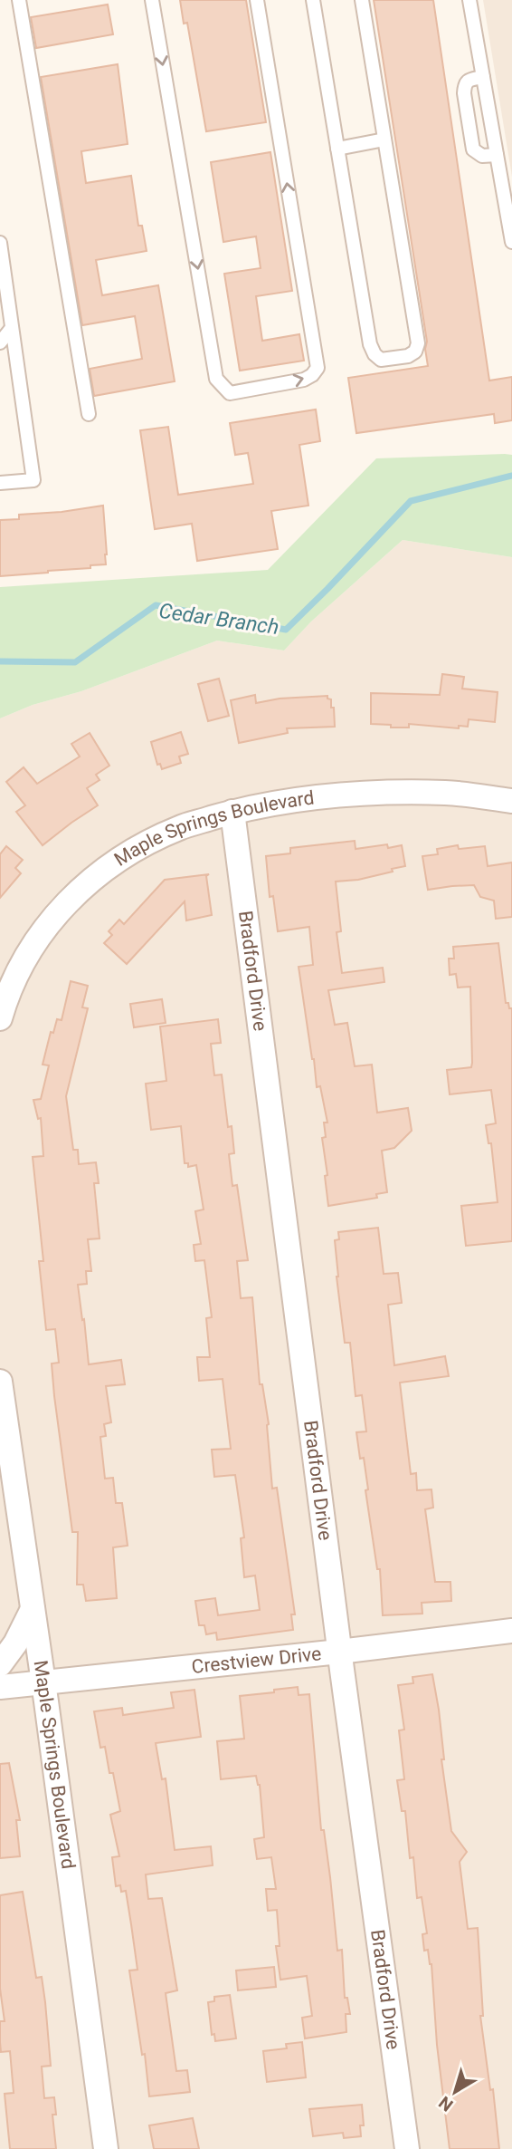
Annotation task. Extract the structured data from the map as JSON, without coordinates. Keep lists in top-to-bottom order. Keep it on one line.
{"streets":{"street":["Maple Springs Boulevard","Bradford Drive","Crestview Drive"]},"crossings":[["Maple Springs Boulevard","Bradford Drive"],["Maple Springs Boulevard","Crestview Drive"],["Bradford Drive","Crestview Drive"]],"water":["Cedar Branch"],"north":"bottom left"}
